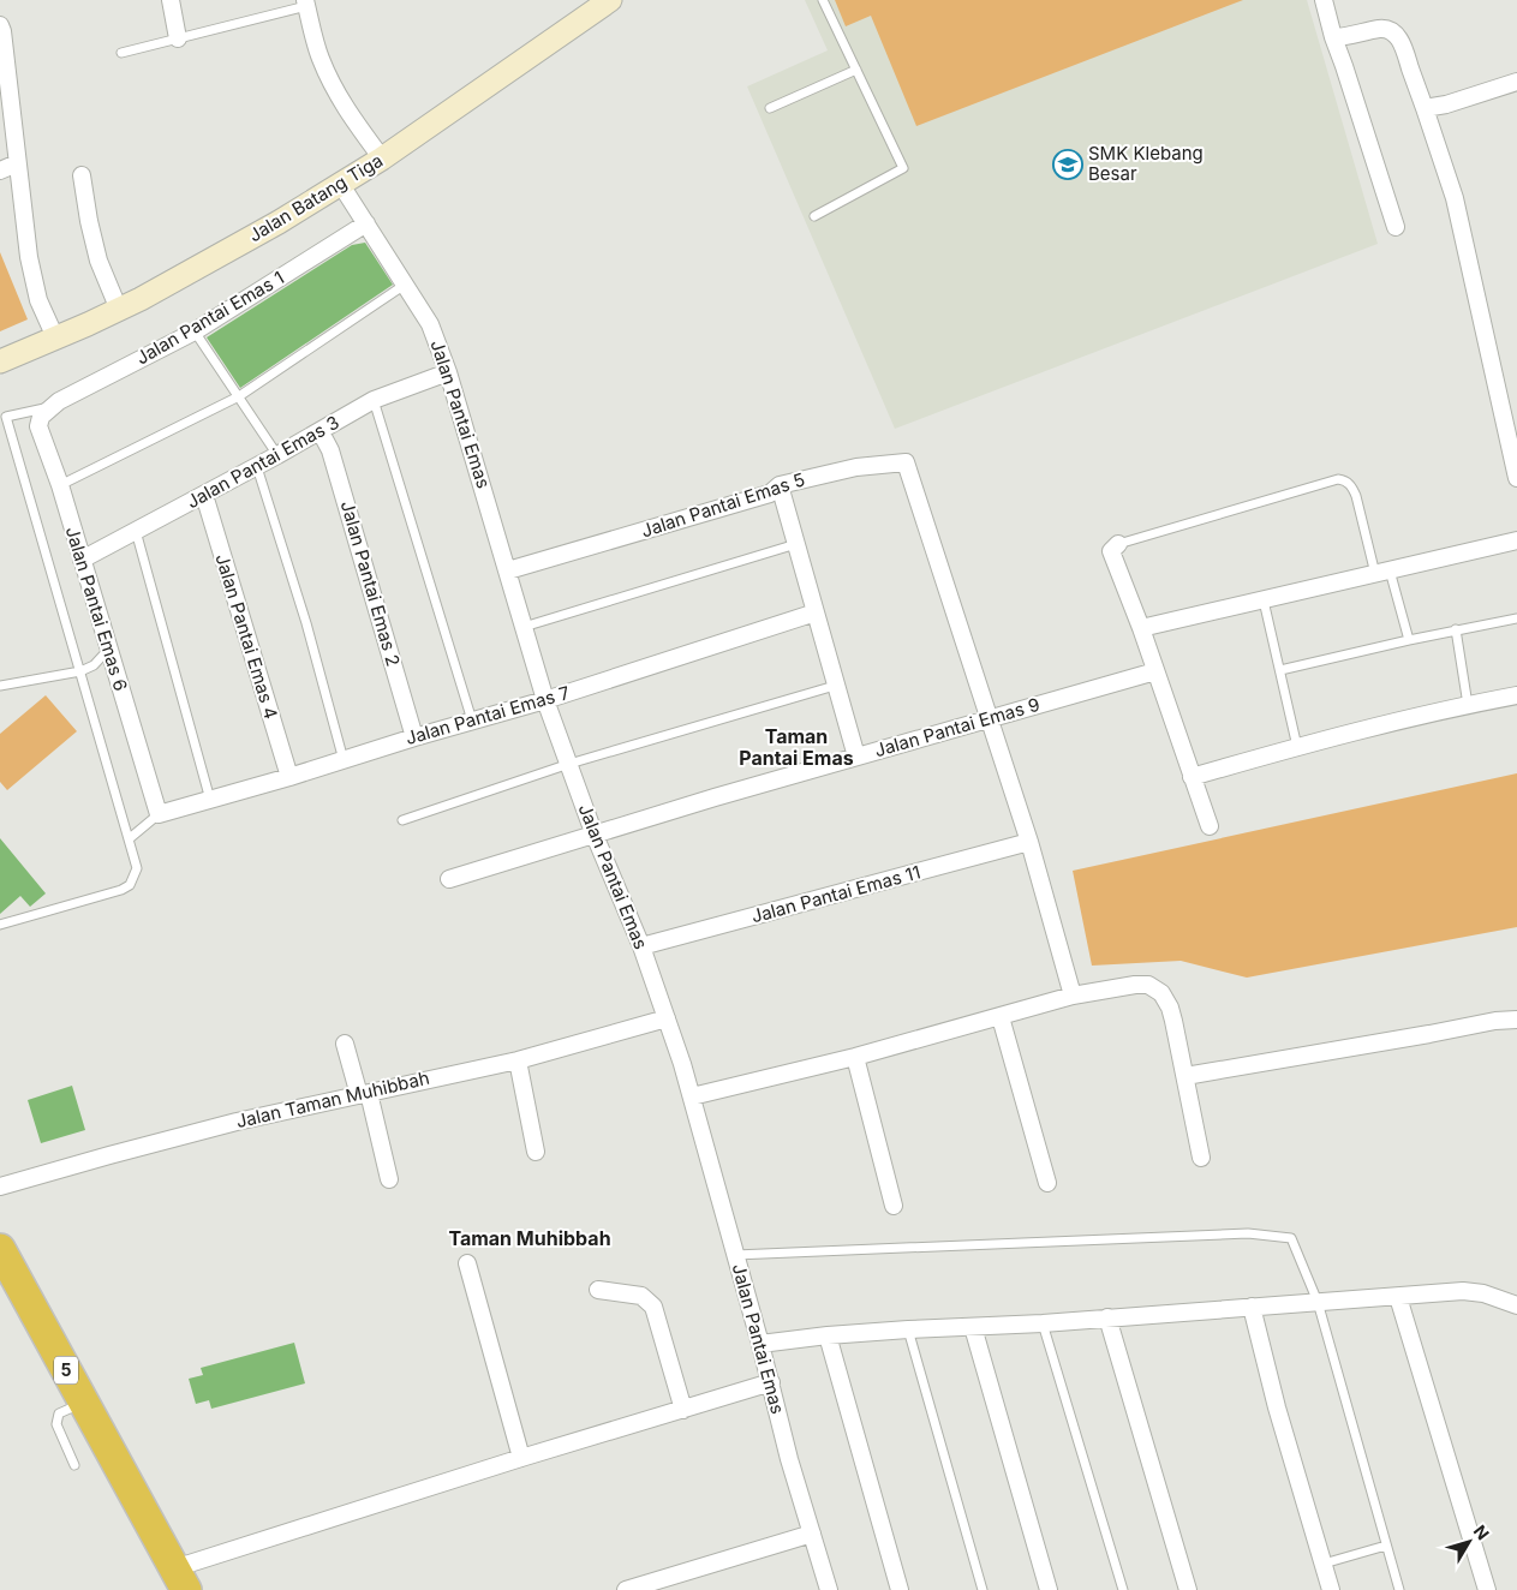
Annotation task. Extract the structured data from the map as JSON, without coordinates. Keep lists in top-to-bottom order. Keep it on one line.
{"streets":{"highway":["5"],"main road":["Jalan Batang Tiga"],"street":["Jalan Pantai Emas 1","Jalan Pantai Emas","Jalan Pantai Emas 3","Jalan Pantai Emas 5","Jalan Pantai Emas 2","Jalan Pantai Emas 6","Jalan Pantai Emas 4","Jalan Pantai Emas 7","Jalan Pantai Emas 9","Jalan Pantai Emas 11","Jalan Taman Muhibbah"]},"crossings":[["Jalan Batang Tiga","Jalan Pantai Emas"],["Jalan Pantai Emas 1","Jalan Pantai Emas"],["Jalan Pantai Emas 1","Jalan Pantai Emas 6"],["Jalan Pantai Emas","Jalan Pantai Emas 3"],["Jalan Pantai Emas","Jalan Pantai Emas 5"],["Jalan Pantai Emas","Jalan Pantai Emas 7"],["Jalan Pantai Emas","Jalan Pantai Emas 9"],["Jalan Pantai Emas","Jalan Pantai Emas 11"],["Jalan Pantai Emas","Jalan Taman Muhibbah"],["Jalan Pantai Emas 3","Jalan Pantai Emas 2"],["Jalan Pantai Emas 3","Jalan Pantai Emas 6"],["Jalan Pantai Emas 3","Jalan Pantai Emas 4"],["Jalan Pantai Emas 5","Jalan Pantai Emas 9"],["Jalan Pantai Emas 2","Jalan Pantai Emas 7"],["Jalan Pantai Emas 6","Jalan Pantai Emas 7"],["Jalan Pantai Emas 4","Jalan Pantai Emas 7"]],"districts":["Taman Pantai Emas","Taman Muhibbah"],"places":{"school or university":["SMK Klebang Besar"]},"north":"top right"}
